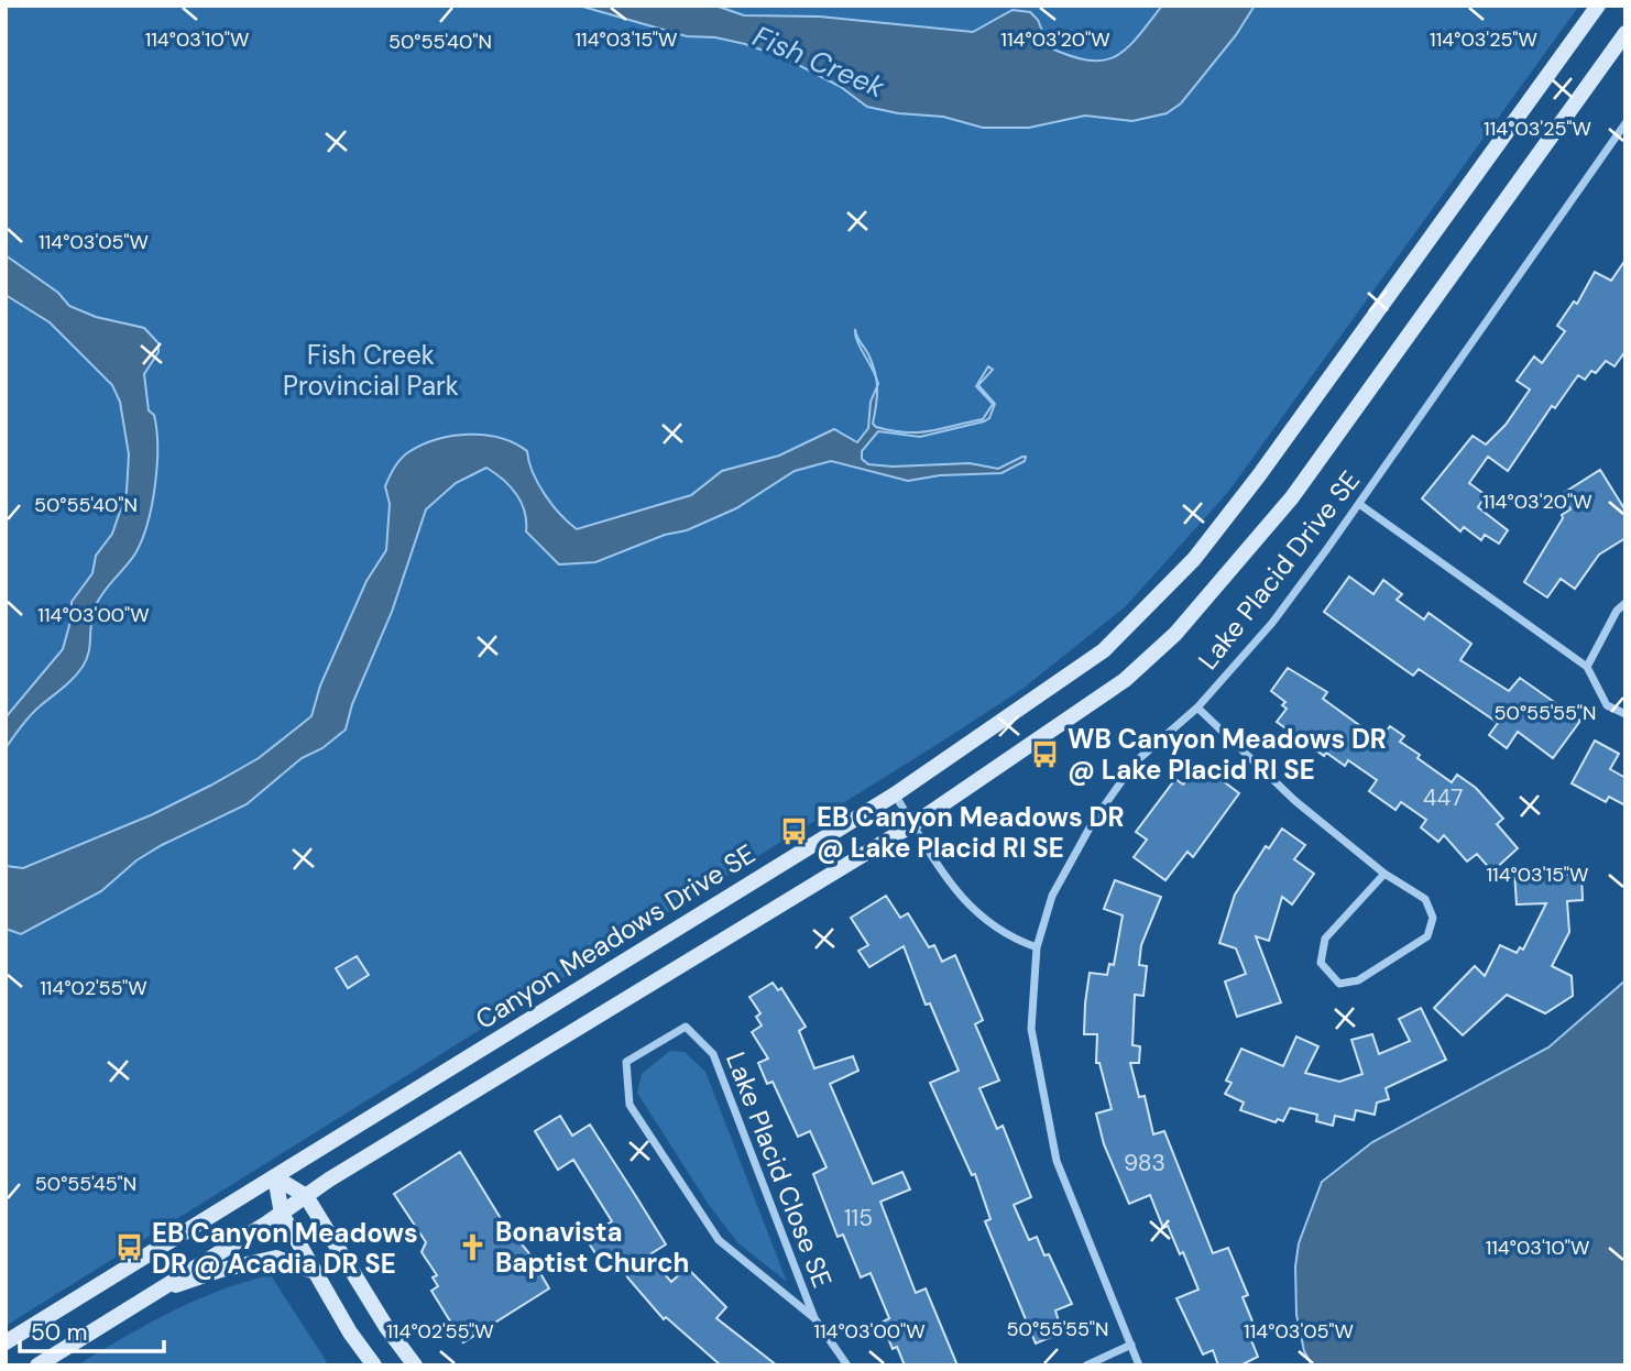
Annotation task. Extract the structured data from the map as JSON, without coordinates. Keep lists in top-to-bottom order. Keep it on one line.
{"streets":{"main road":["Canyon Meadows Drive SE"],"street":["Lake Placid Drive SE","Lake Placid Close SE"]},"water":["Fish Creek"],"parks":["Fish Creek Provincial Park"],"places":{"bus stop":["WB Canyon Meadows DR @ Lake Placid RI SE","EB Canyon Meadows DR @ Lake Placid RI SE","EB Canyon Meadows DR @ Acadia DR SE"],"church":["Bonavista Baptist Church"]},"house_numbers":["447","983","115"],"scale_bar":"50 m","coordinates":["114°03'10\"W","114°03'15\"W","114°03'20\"W","114°03'25\"W","50°55'40\"N","114°03'05\"W","114°03'00\"W","50°55'55\"N","114°02'55\"W","50°55'45\"N"]}
